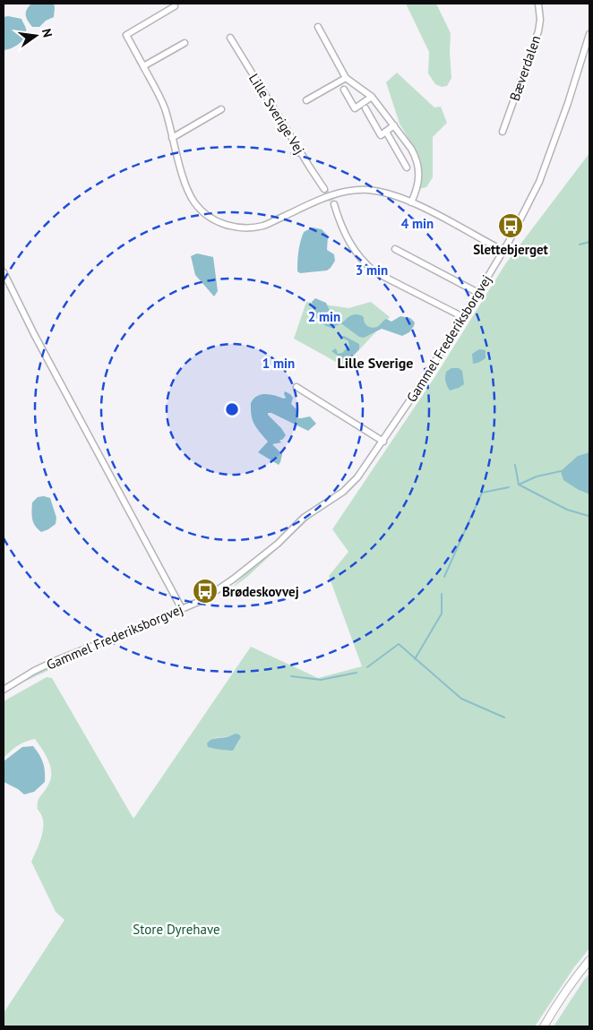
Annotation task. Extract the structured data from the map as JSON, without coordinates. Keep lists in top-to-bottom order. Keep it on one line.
{"streets":{"street":["Bæverdalen","Lille Sverige Vej","Gammel Frederiksborgvej"]},"districts":["Lille Sverige"],"parks":["Store Dyrehave"],"places":{"bus stop":["Slettebjerget","Brødeskovvej"]},"north":"right","rings":["4 min","3 min","2 min","1 min"]}
